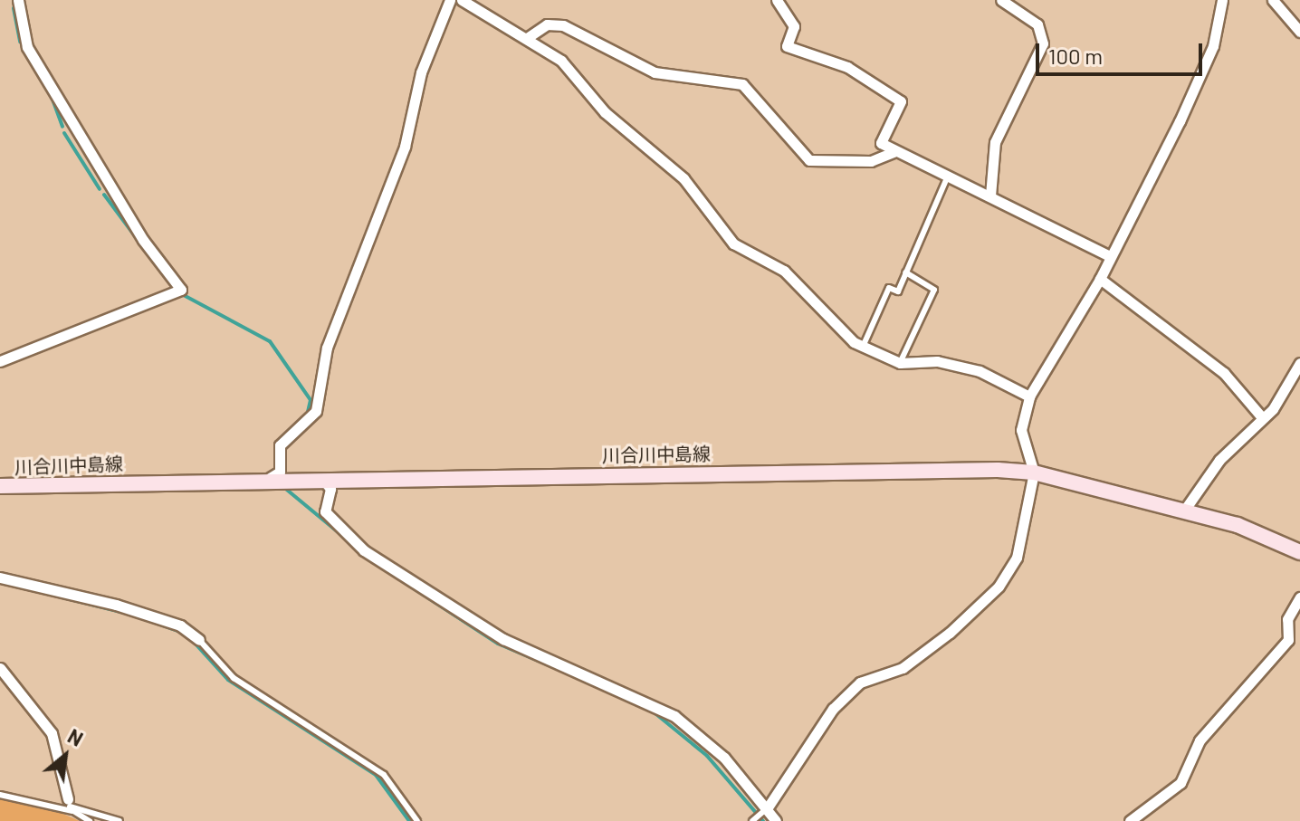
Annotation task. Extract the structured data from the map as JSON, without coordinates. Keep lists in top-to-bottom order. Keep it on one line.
{"streets":{"main road":["川合川中島線"]},"scale_bar":"100 m","north":"top right"}
